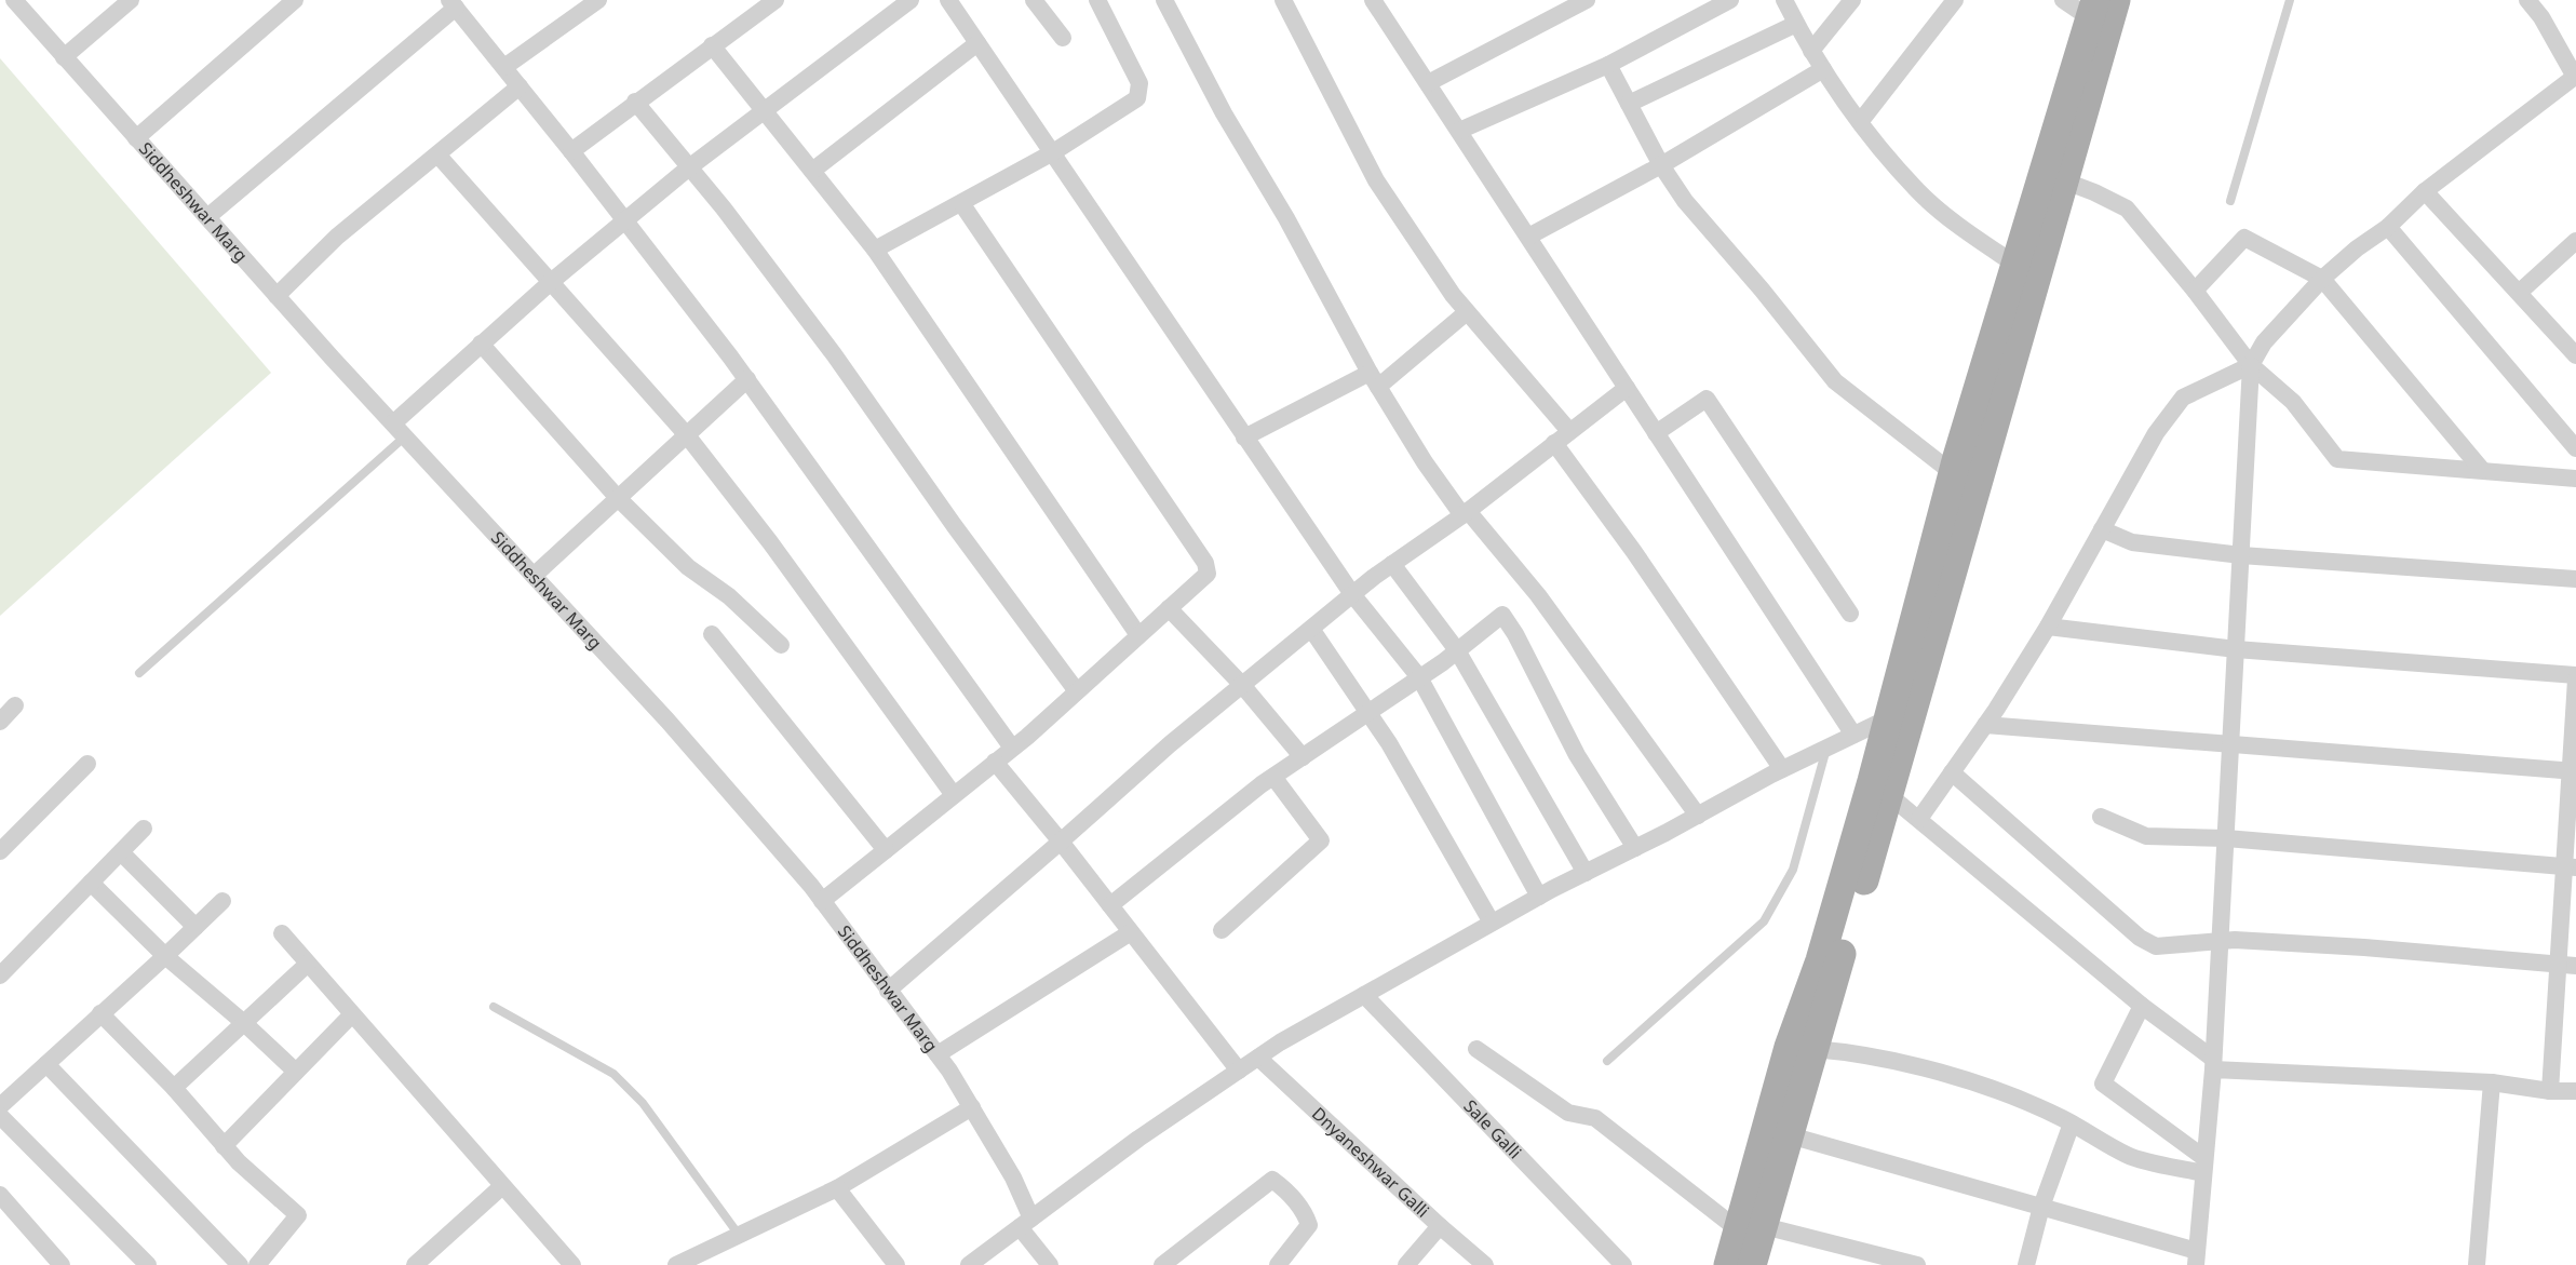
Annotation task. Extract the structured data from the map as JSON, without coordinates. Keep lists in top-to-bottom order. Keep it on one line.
{"streets":{"street":["Siddheshwar Marg","Sale Galli","Dnyaneshwar Galli"]}}
